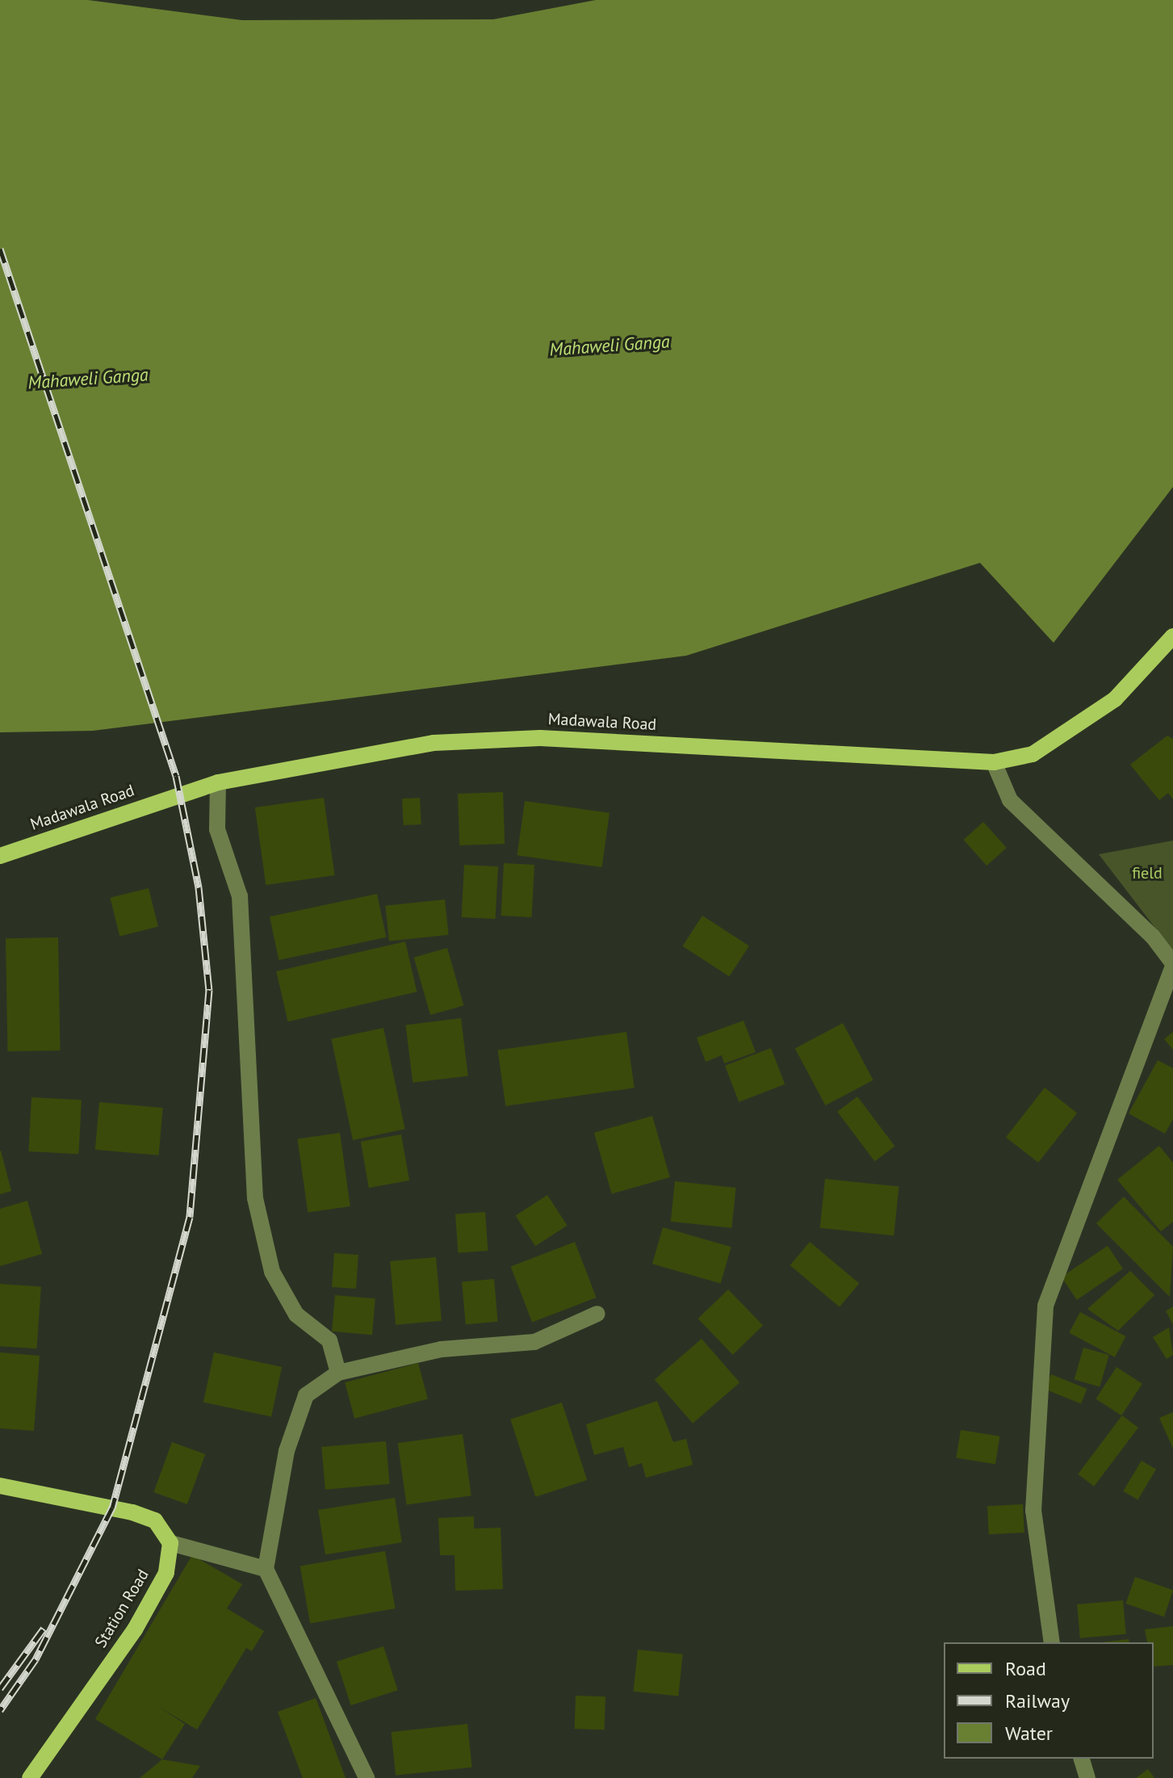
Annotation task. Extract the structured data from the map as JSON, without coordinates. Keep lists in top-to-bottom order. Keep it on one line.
{"streets":{"main road":["Madawala Road","Station Road"]},"water":["Mahaweli Ganga"],"parks":["field"],"legend":["Road","Railway","Water"]}
